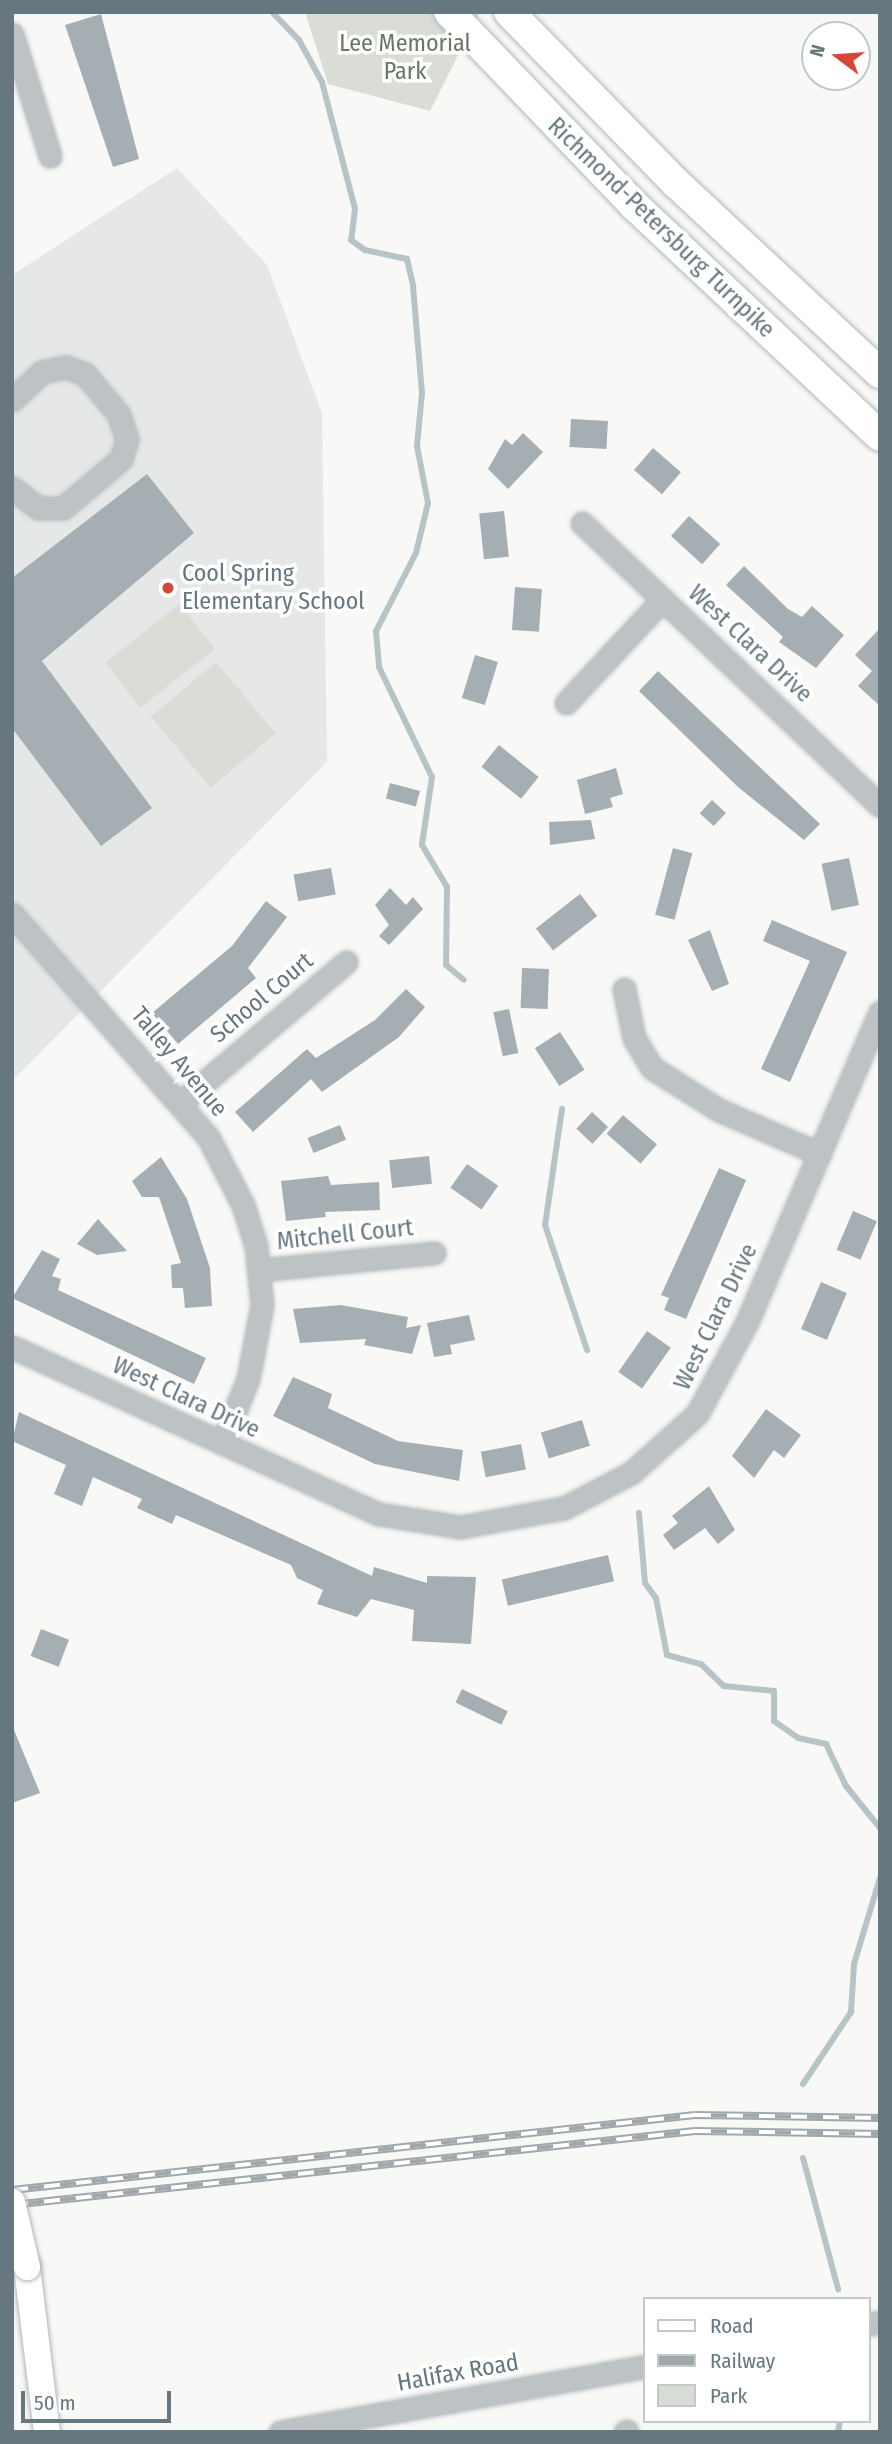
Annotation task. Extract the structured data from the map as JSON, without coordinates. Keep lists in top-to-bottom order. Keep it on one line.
{"streets":{"highway":["Richmond-Petersburg Turnpike"],"street":["West Clara Drive","School Court","Talley Avenue","Mitchell Court","Halifax Road"]},"crossings":[["School Court","Talley Avenue"],["Talley Avenue","Mitchell Court"]],"parks":["Lee Memorial Park"],"places":["Cool Spring Elementary School"],"legend":["Road","Railway","Park"],"scale_bar":"50 m","north":"left"}
